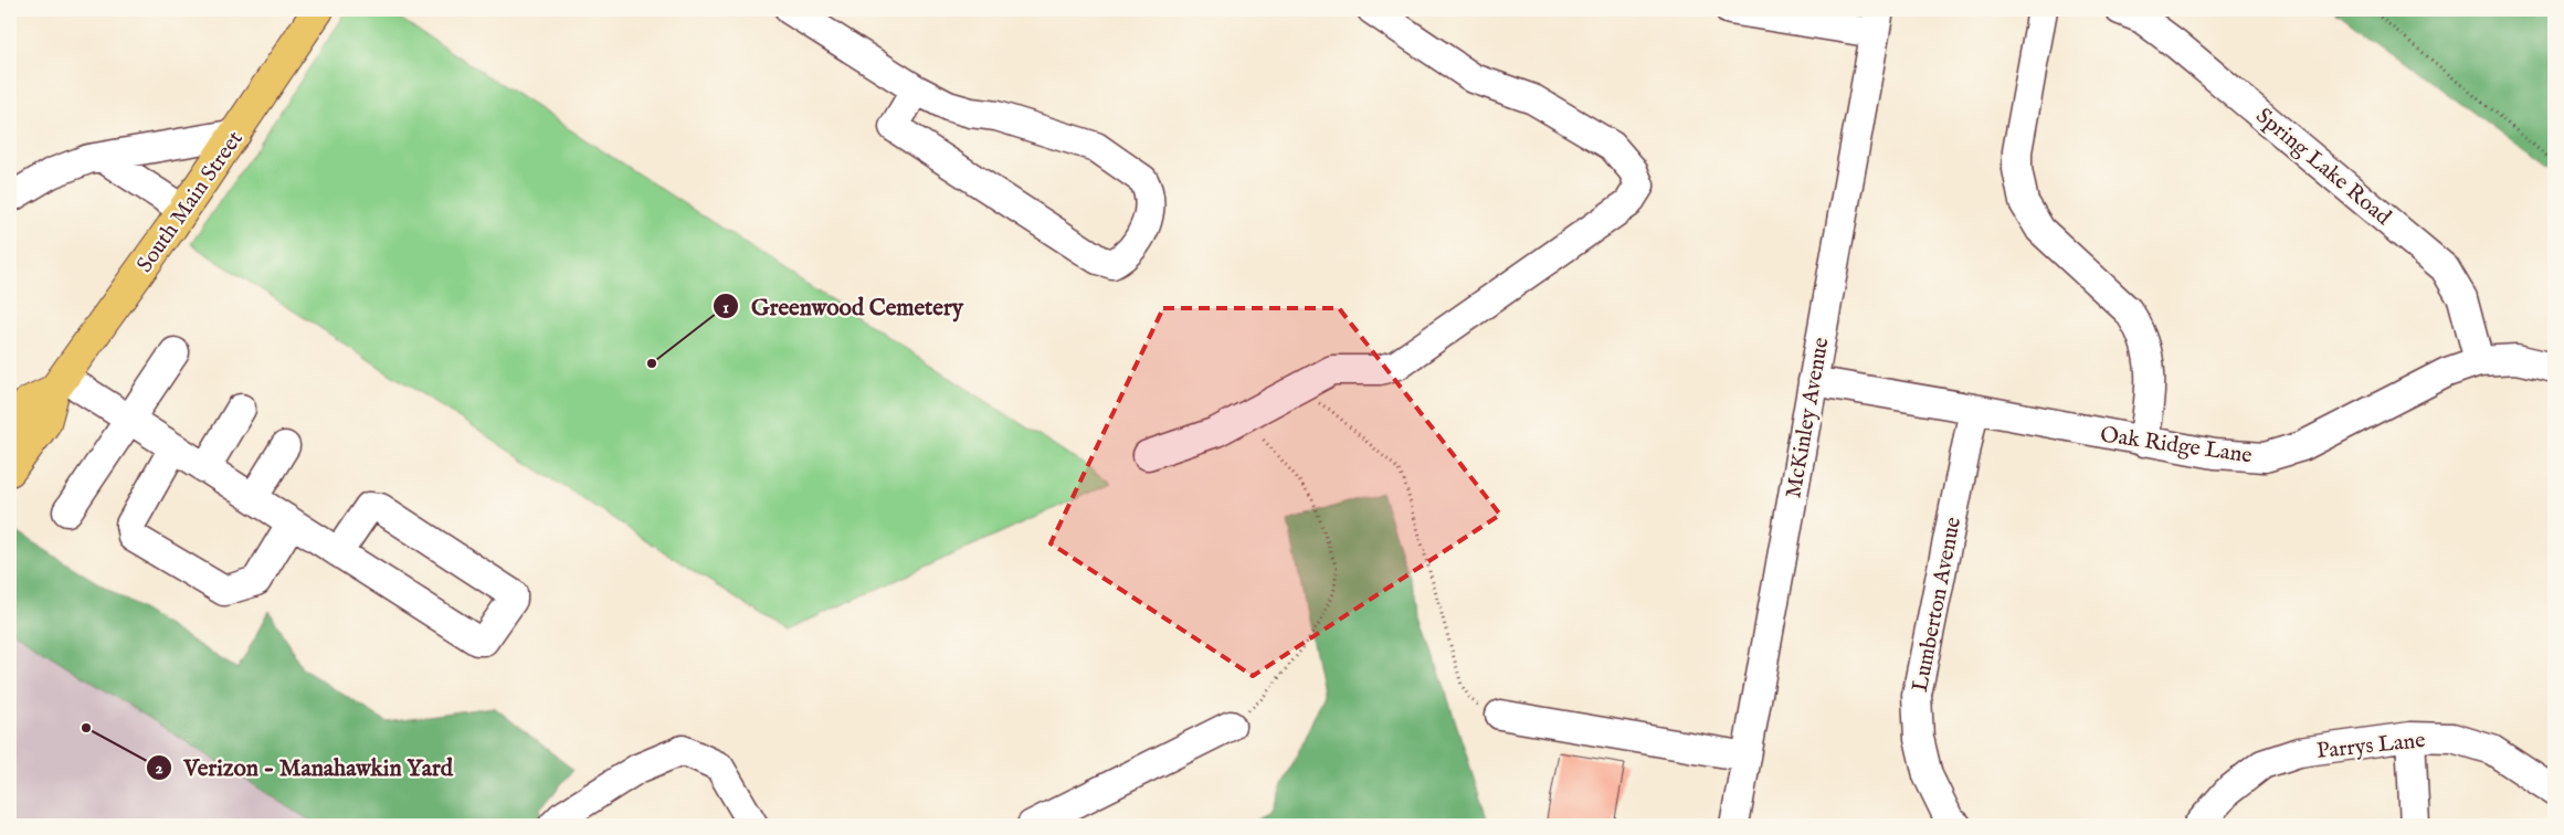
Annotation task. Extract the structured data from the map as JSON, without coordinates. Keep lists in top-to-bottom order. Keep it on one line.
{"streets":{"highway":["South Main Street"],"street":["Spring Lake Road","McKinley Avenue","Oak Ridge Lane","Lumberton Avenue","Parrys Lane"]},"crossings":[["Spring Lake Road","Oak Ridge Lane"],["McKinley Avenue","Oak Ridge Lane"],["Oak Ridge Lane","Lumberton Avenue"]],"places":["Greenwood Cemetery","Verizon - Manahawkin Yard"]}
